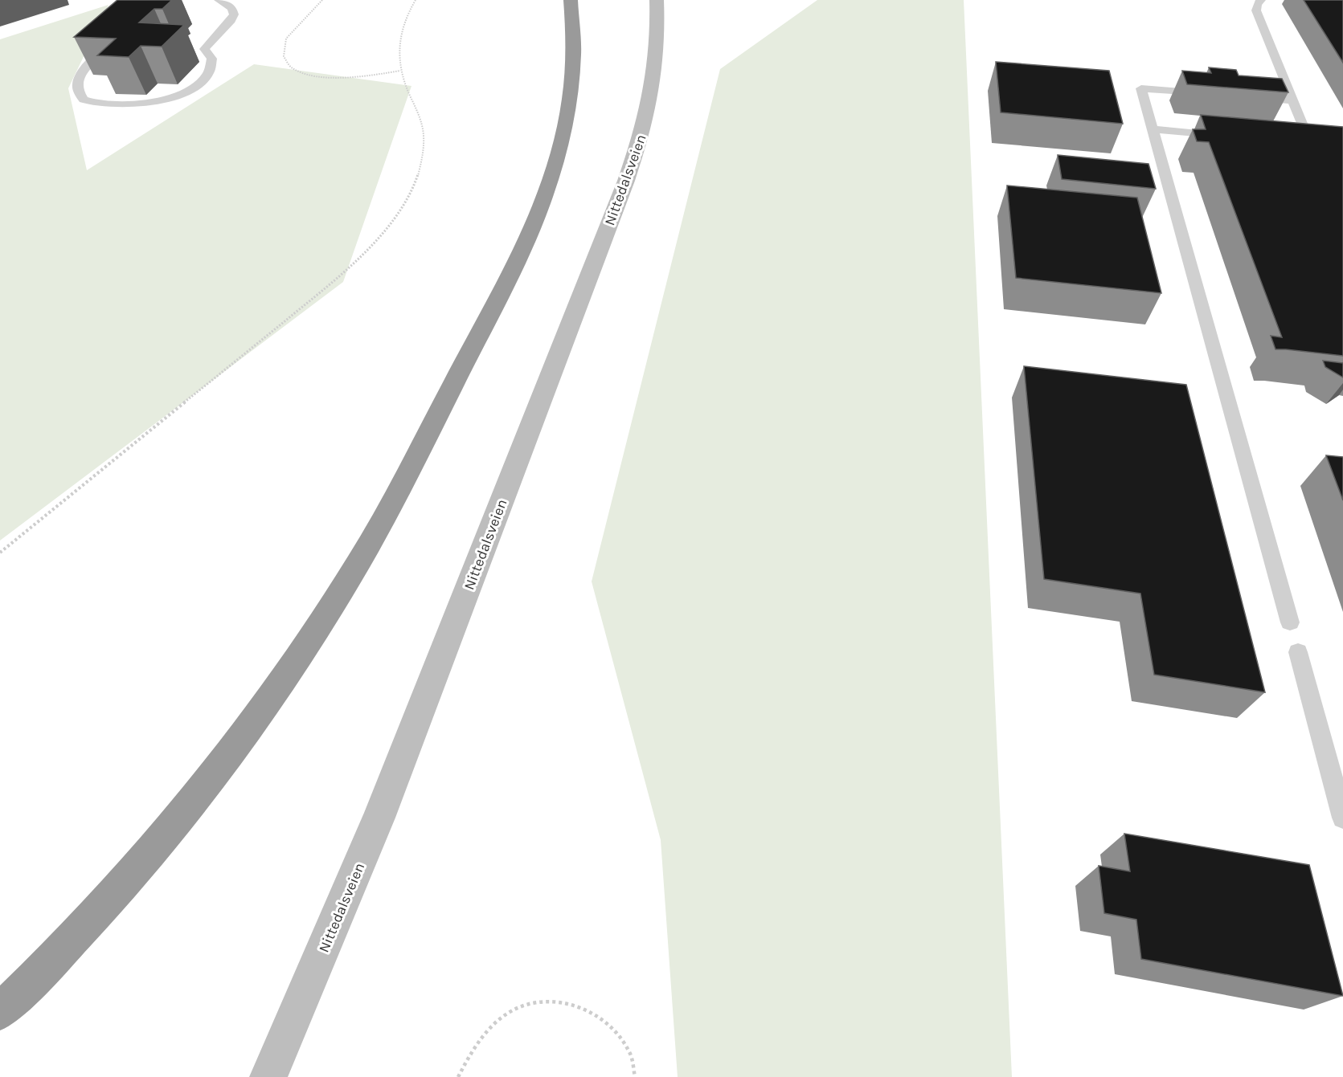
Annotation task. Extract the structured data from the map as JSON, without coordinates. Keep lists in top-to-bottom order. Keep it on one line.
{"streets":{"main road":["Nittedalsveien"]}}
